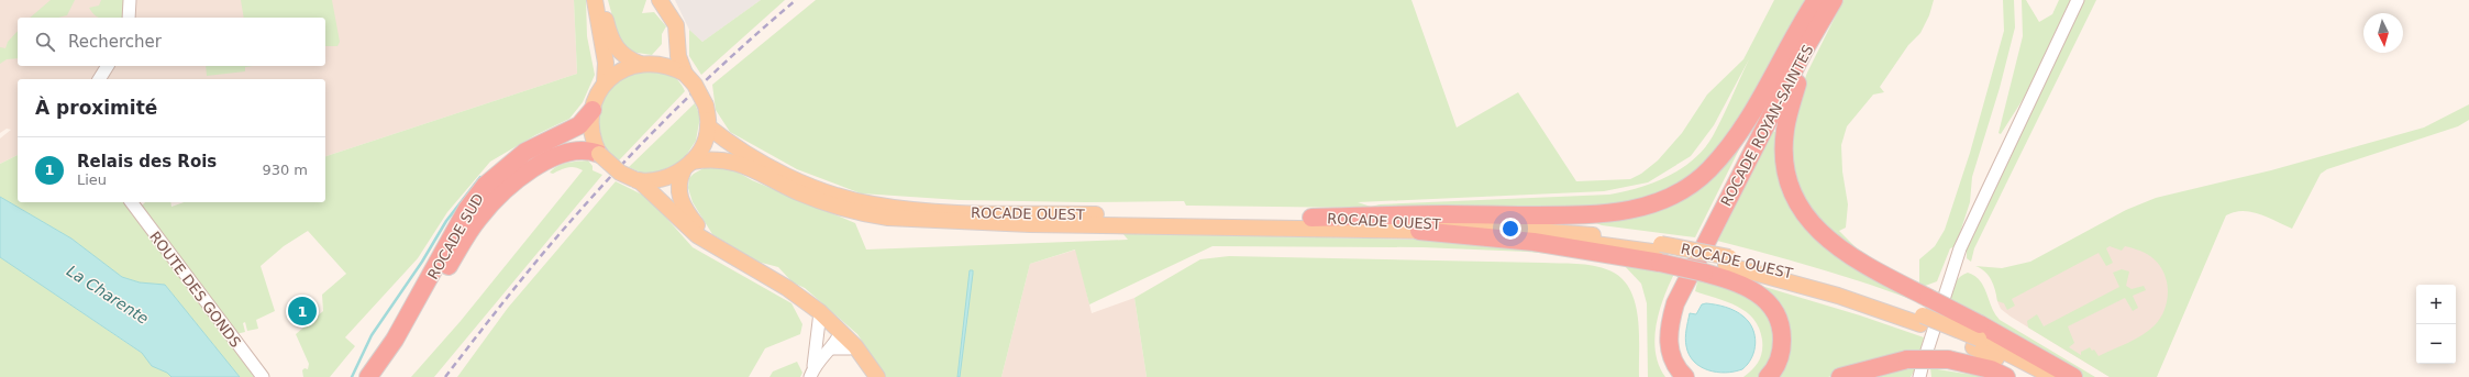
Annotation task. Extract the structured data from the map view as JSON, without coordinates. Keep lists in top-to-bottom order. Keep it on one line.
{"streets":{"highway":["ROCADE ROYAN-SAINTES","ROCADE SUD"],"main road":["ROCADE OUEST"],"street":["ROUTE DES GONDS"]},"crossings":[["ROCADE OUEST","ROCADE SUD"]],"water":["La Charente"],"north":"bottom","page":{"search":"Rechercher","heading":"À proximité","list":[{"mark":"1","name":"Relais des Rois","note":"Lieu","value":"930 m"}],"map_buttons":["+","−"],"pins":"1"}}
